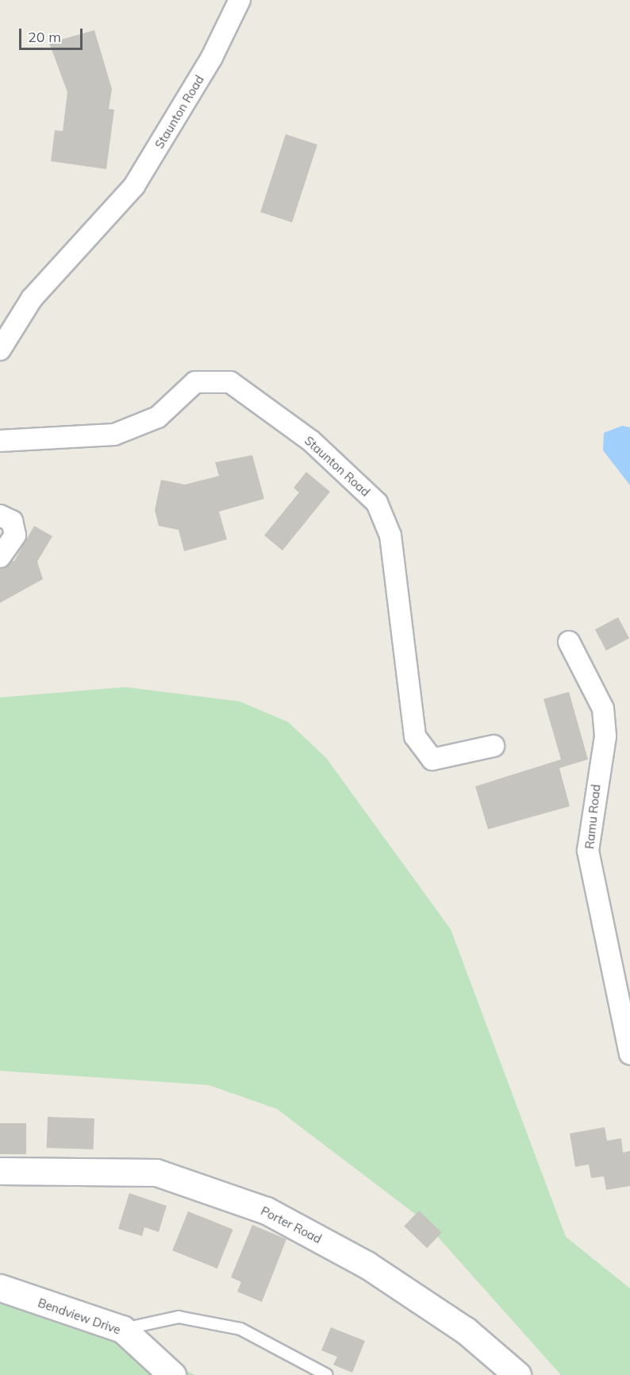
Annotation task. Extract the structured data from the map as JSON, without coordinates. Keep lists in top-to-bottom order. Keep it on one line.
{"streets":{"street":["Staunton Road","Ramu Road","Porter Road","Bendview Drive"]},"scale_bar":"20 m"}
